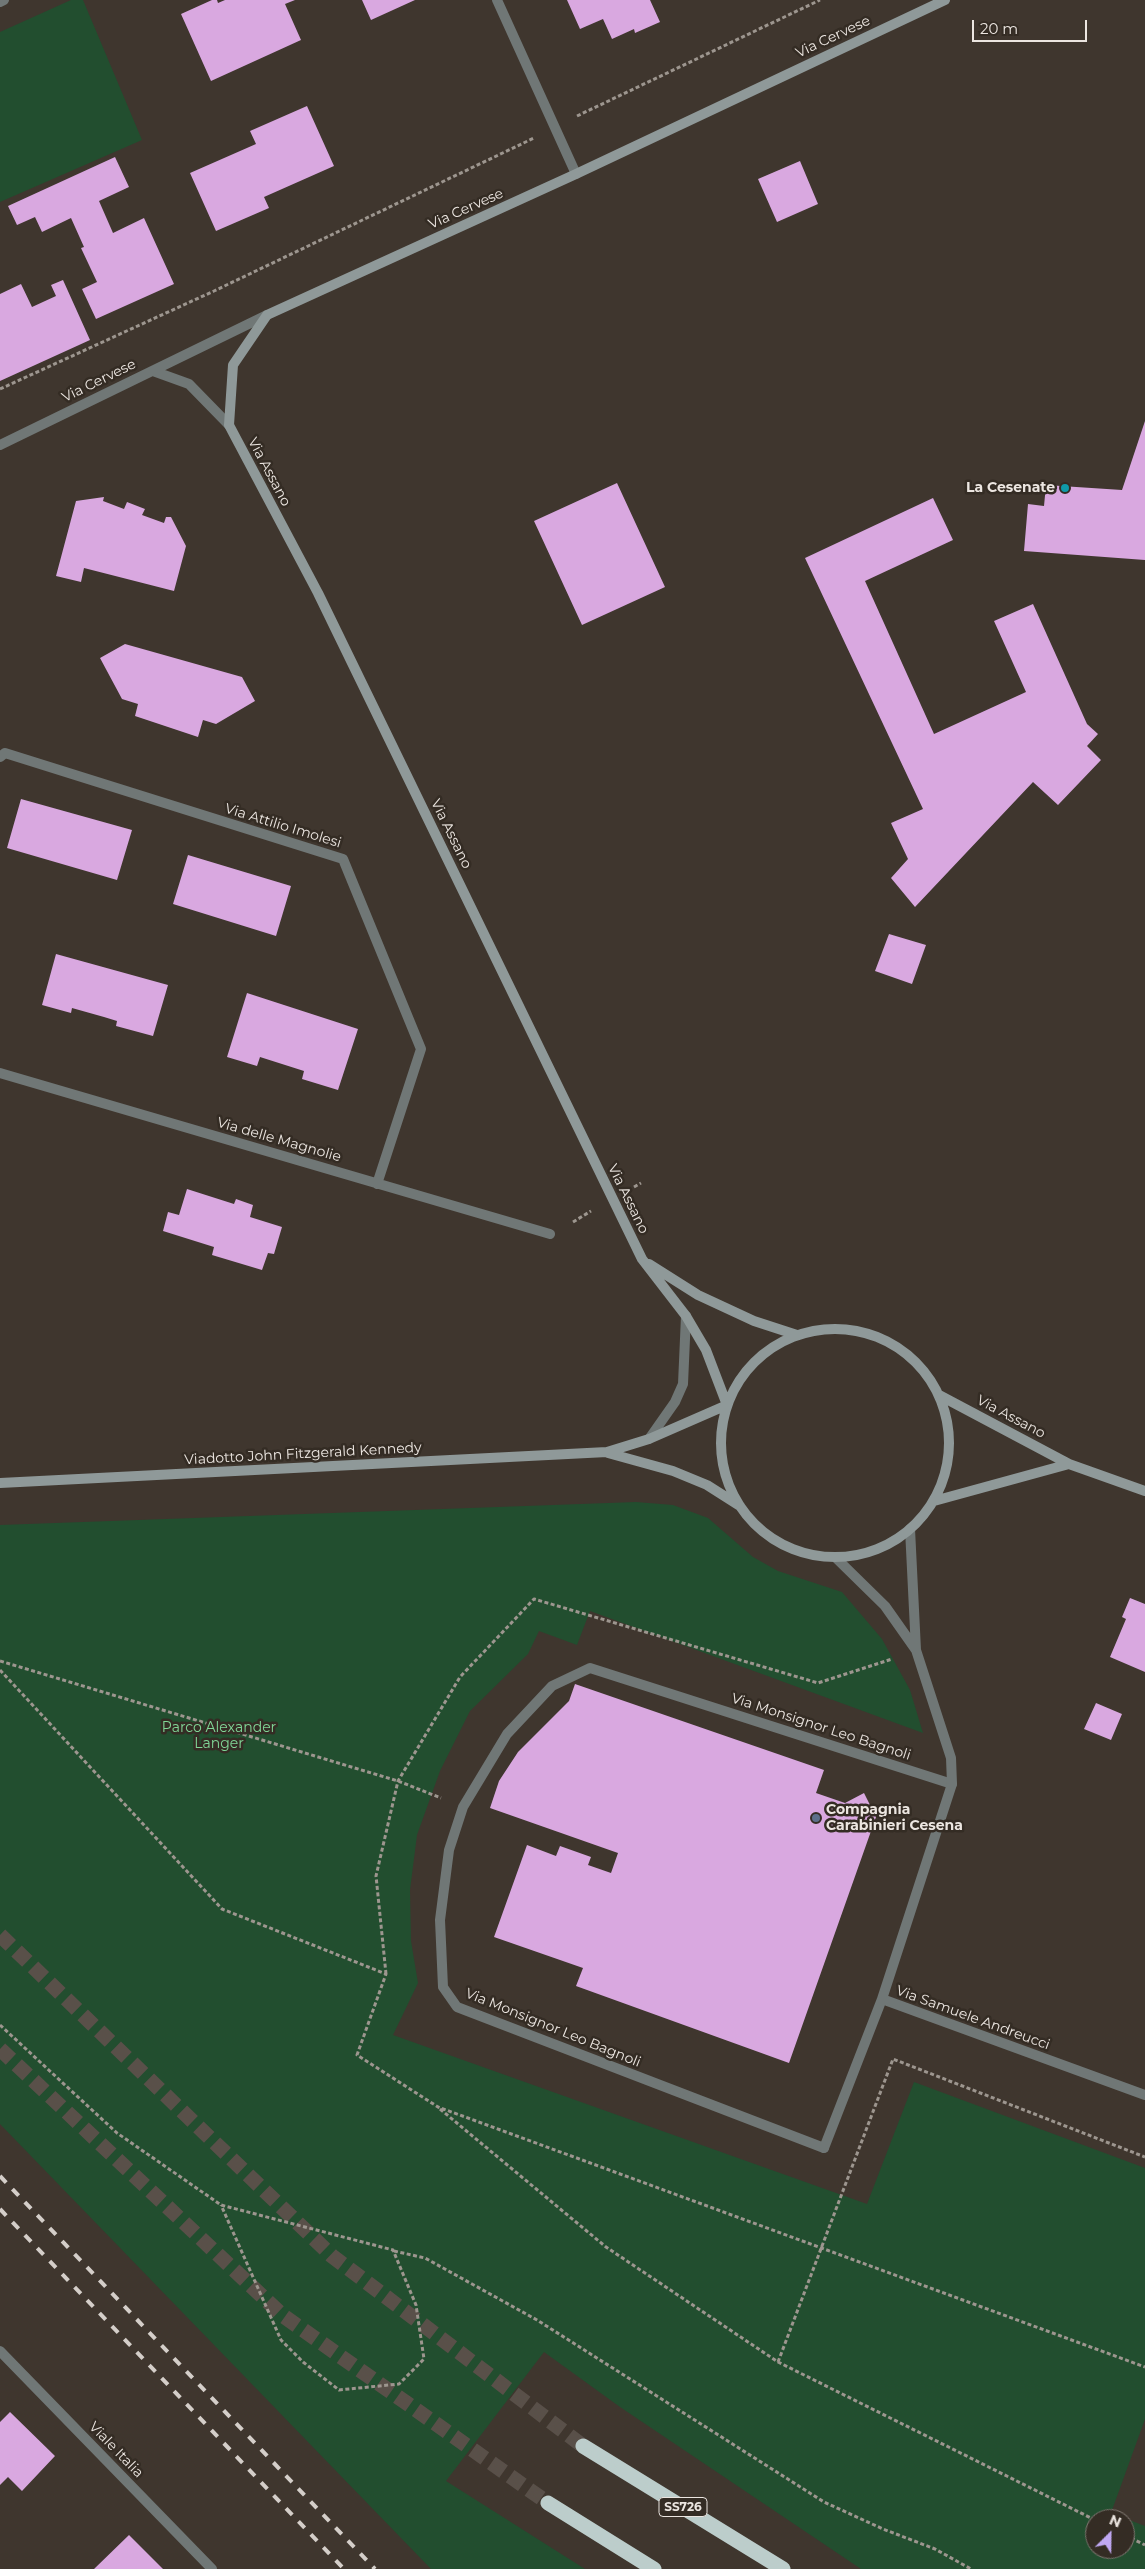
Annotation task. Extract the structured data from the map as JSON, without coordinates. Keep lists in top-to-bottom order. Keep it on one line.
{"streets":{"highway":["SS726"],"street":["Via Cervese","Via Assano","Via Attilio Imolesi","Via delle Magnolie","Viadotto John Fitzgerald Kennedy","Via Monsignor Leo Bagnoli","Via Samuele Andreucci","Viale Italia"]},"crossings":[["Via Cervese","Via Assano"],["Via Assano","Viadotto John Fitzgerald Kennedy"],["Via Attilio Imolesi","Via delle Magnolie"],["Via Monsignor Leo Bagnoli","Via Samuele Andreucci"]],"parks":["Parco Alexander Langer"],"places":["La Cesenate","Compagnia Carabinieri Cesena"],"scale_bar":"20 m","north":"top right"}
